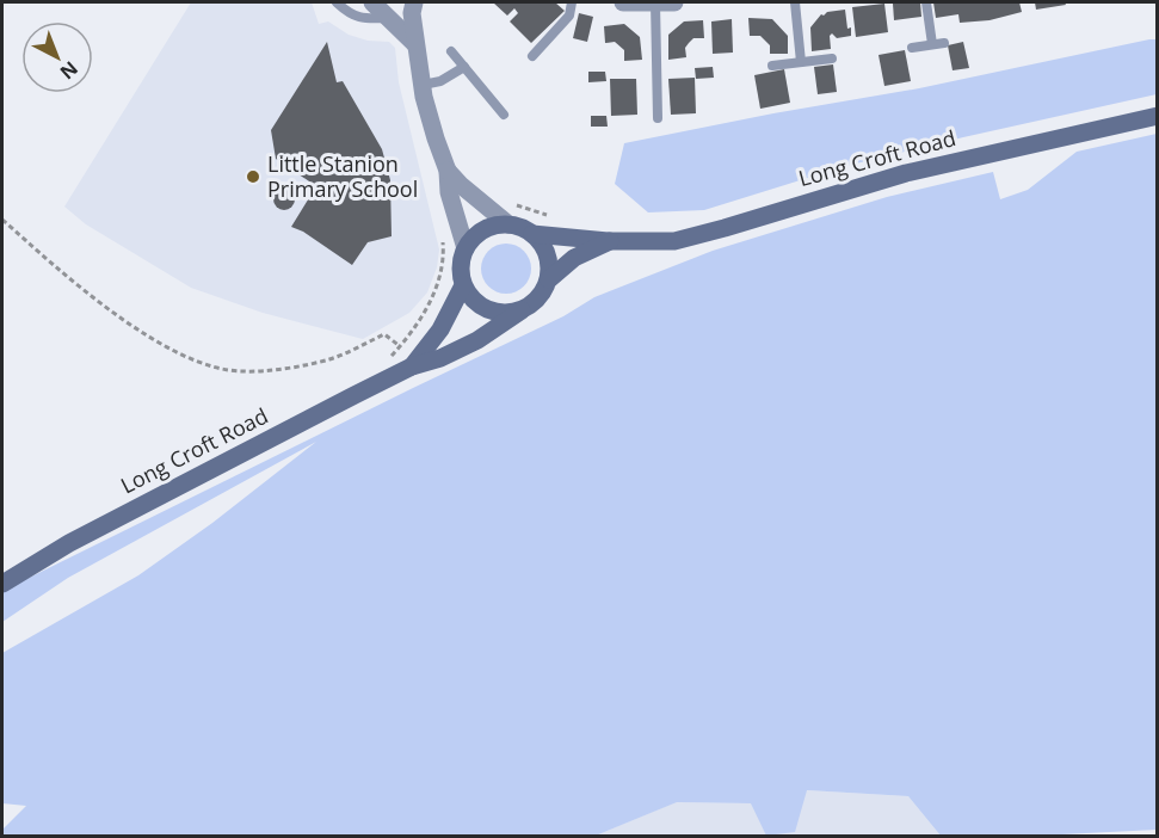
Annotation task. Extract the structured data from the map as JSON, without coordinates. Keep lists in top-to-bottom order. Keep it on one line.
{"streets":{"street":["Long Croft Road"]},"places":["Little Stanion Primary School"],"north":"bottom right"}
